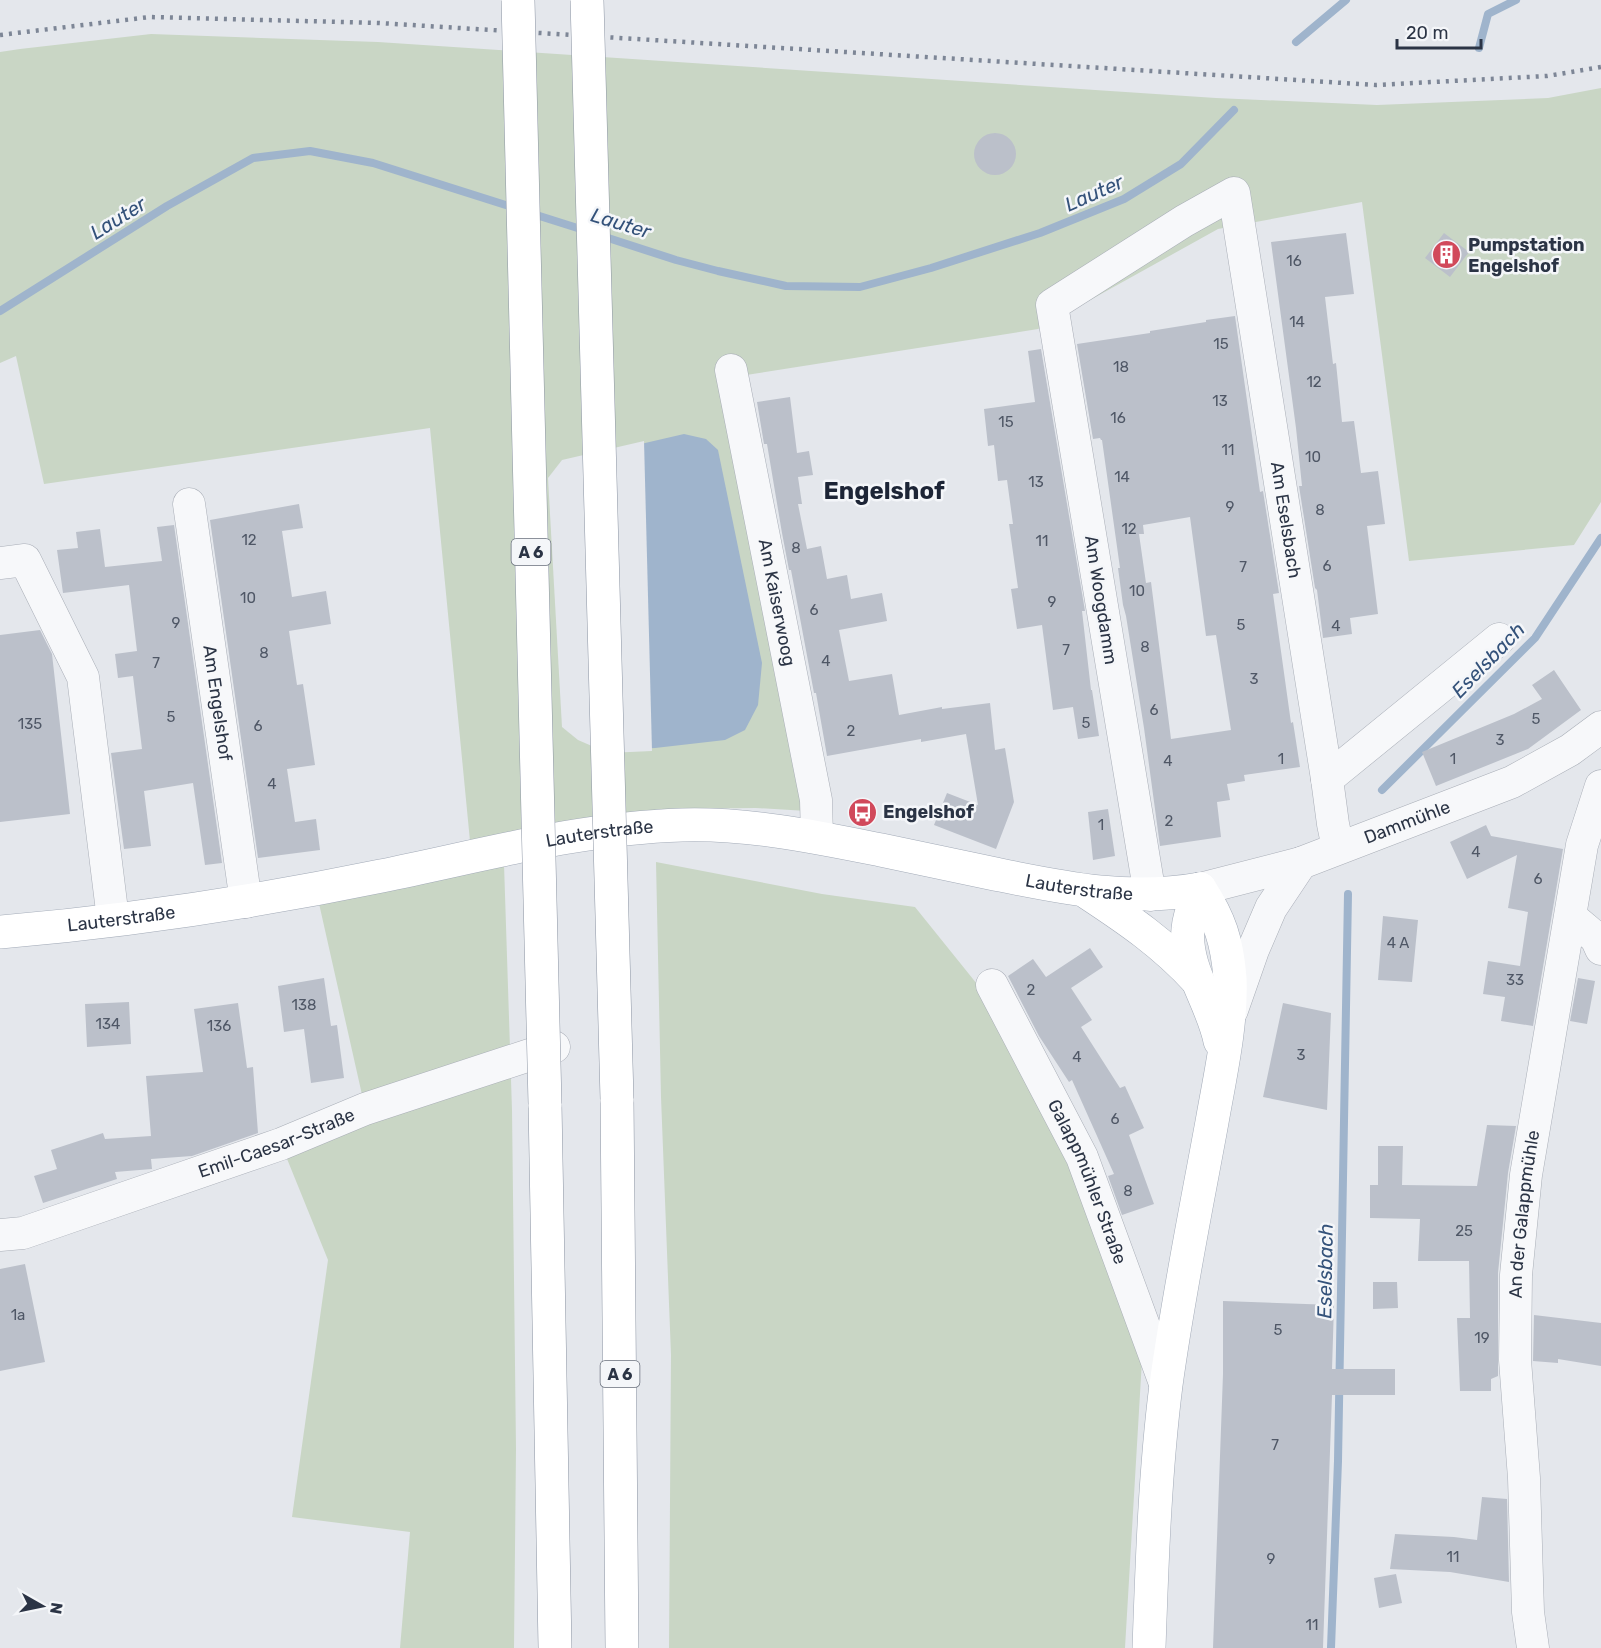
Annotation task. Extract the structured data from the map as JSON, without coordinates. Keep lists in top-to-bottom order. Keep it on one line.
{"streets":{"main road":["A 6","Lauterstraße","Galappmühler Straße"],"street":["Am Eselsbach","Am Woogdamm","Am Kaiserwoog","Am Engelshof","Dammühle","Emil-Caesar-Straße","An der Galappmühle"]},"crossings":[["Am Eselsbach","Am Woogdamm"],["Am Eselsbach","Dammühle"],["Am Woogdamm","Lauterstraße"],["Am Kaiserwoog","Lauterstraße"],["Am Engelshof","Lauterstraße"],["Dammühle","Lauterstraße"],["Dammühle","Galappmühler Straße"],["Lauterstraße","Galappmühler Straße"]],"districts":["Engelshof"],"water":["Lauter","Eselsbach"],"places":{"building":["Pumpstation Engelshof"],"bus stop":["Engelshof"]},"house_numbers":["16","14","15","18","12","13","16","15","11","10","14","13","9","8","12","12","11","8","6","7","10","10","9","6","9","5","4","8","7","8","4","7","3","6","5","5","5","135","6","2","3","1","1","4","4","2","1","4","6","4 A","33","2","138","134","136","3","4","6","8","25","1a","5","19","7","11","9","11"],"scale_bar":"20 m","north":"right"}
